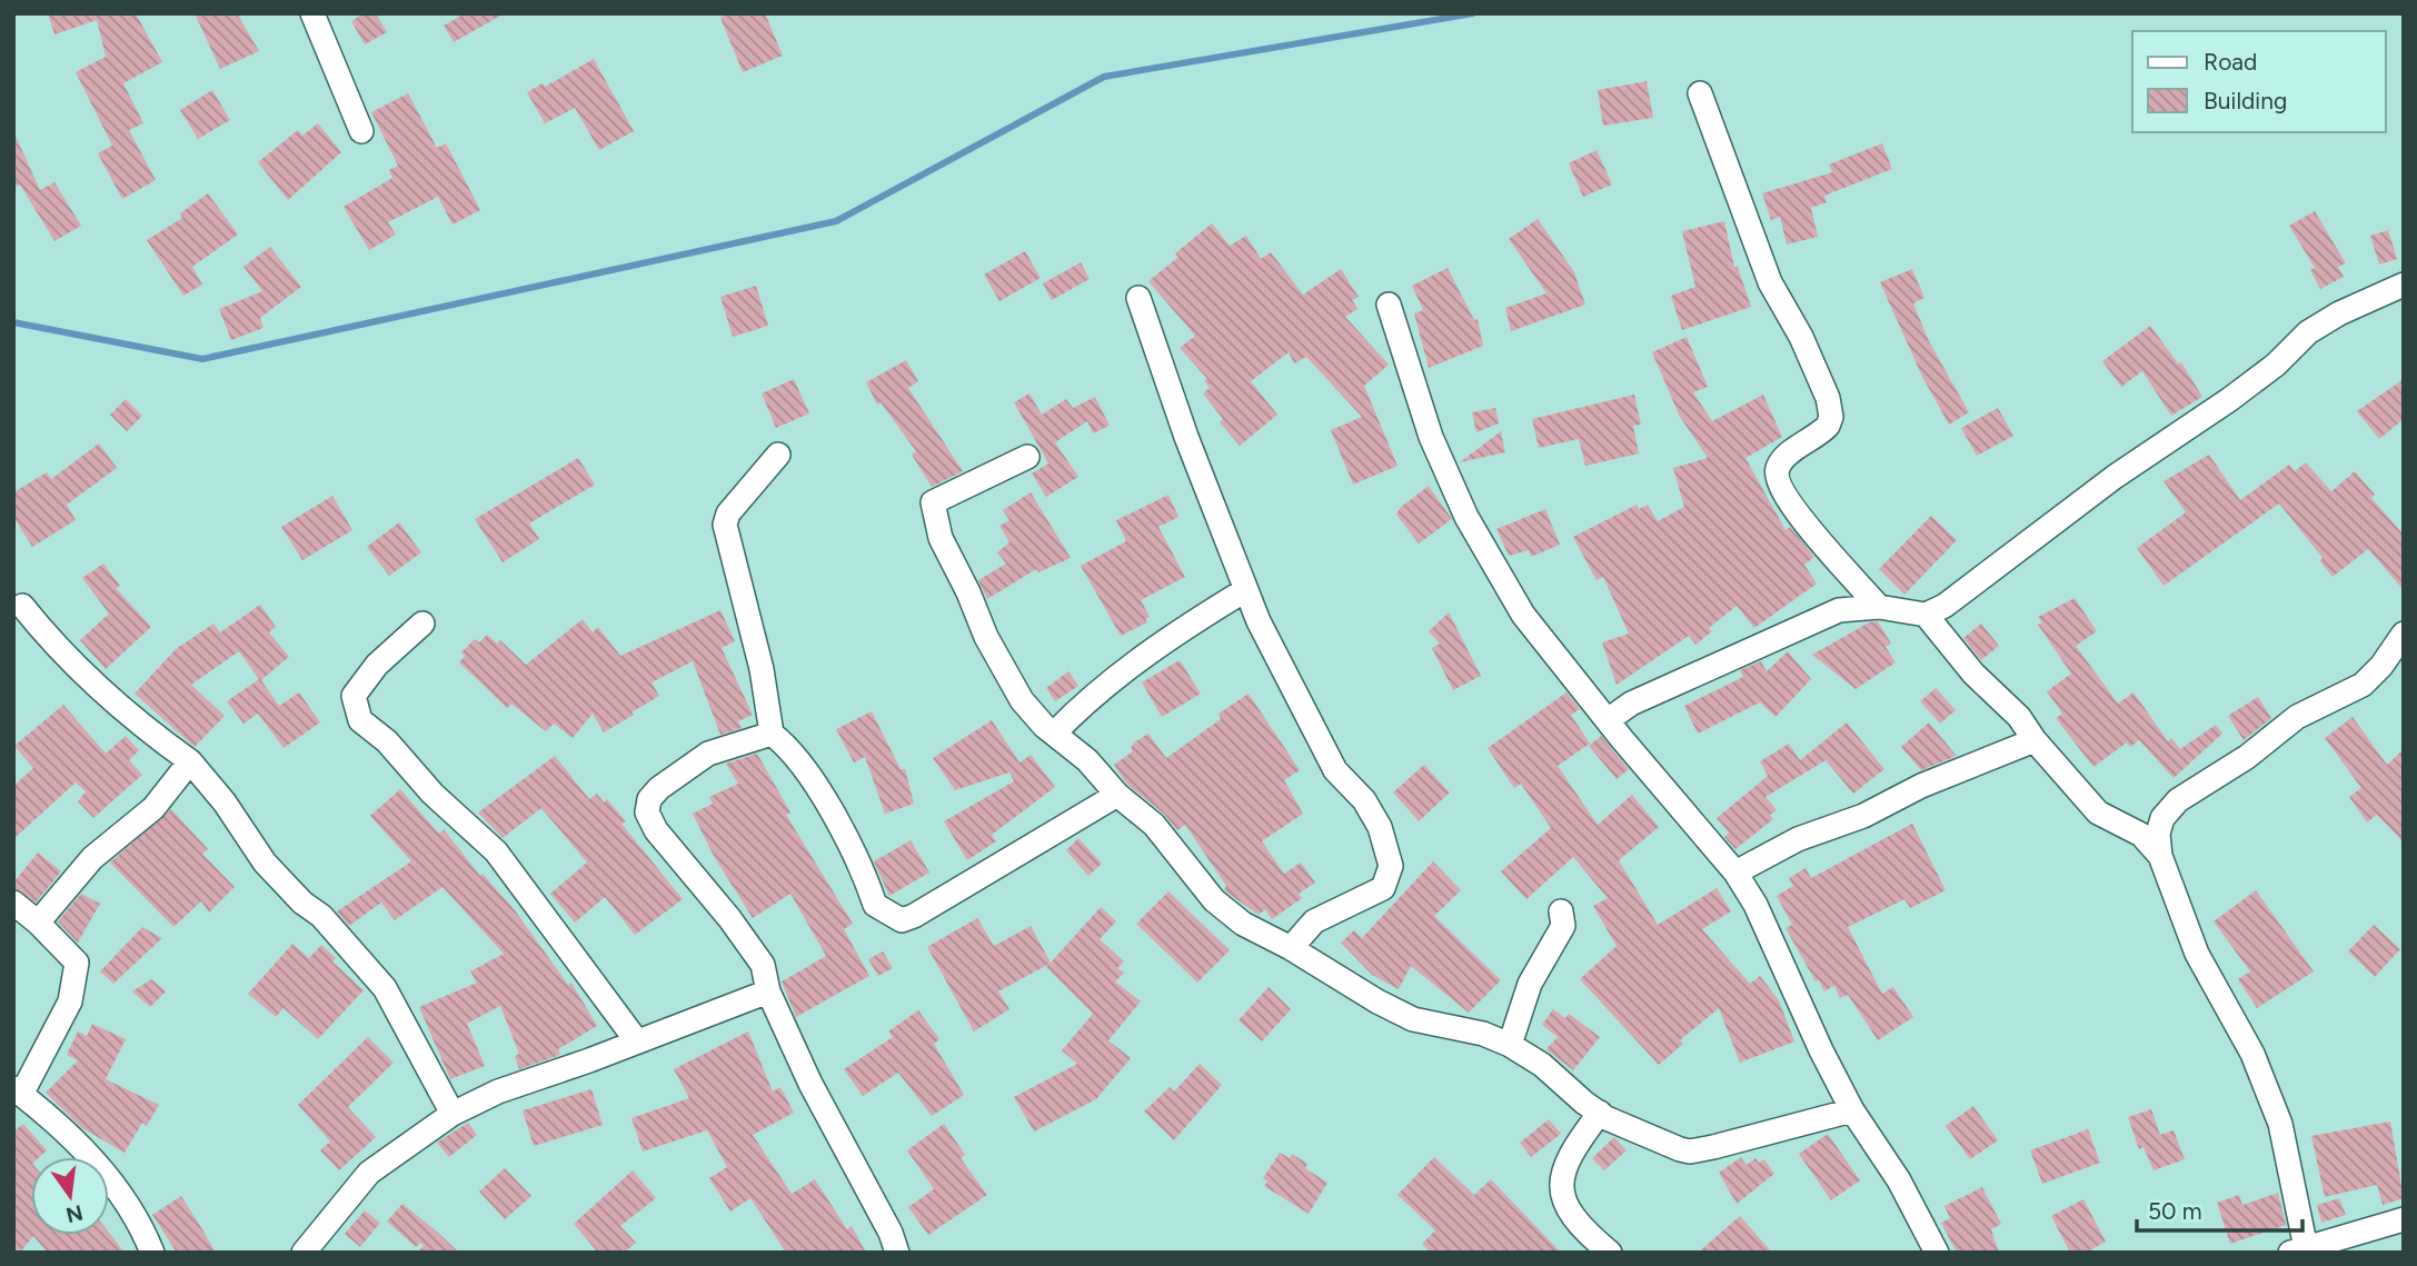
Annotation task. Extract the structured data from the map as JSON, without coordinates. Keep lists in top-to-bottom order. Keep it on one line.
{"legend":["Road","Building"],"scale_bar":"50 m","north":"bottom"}
